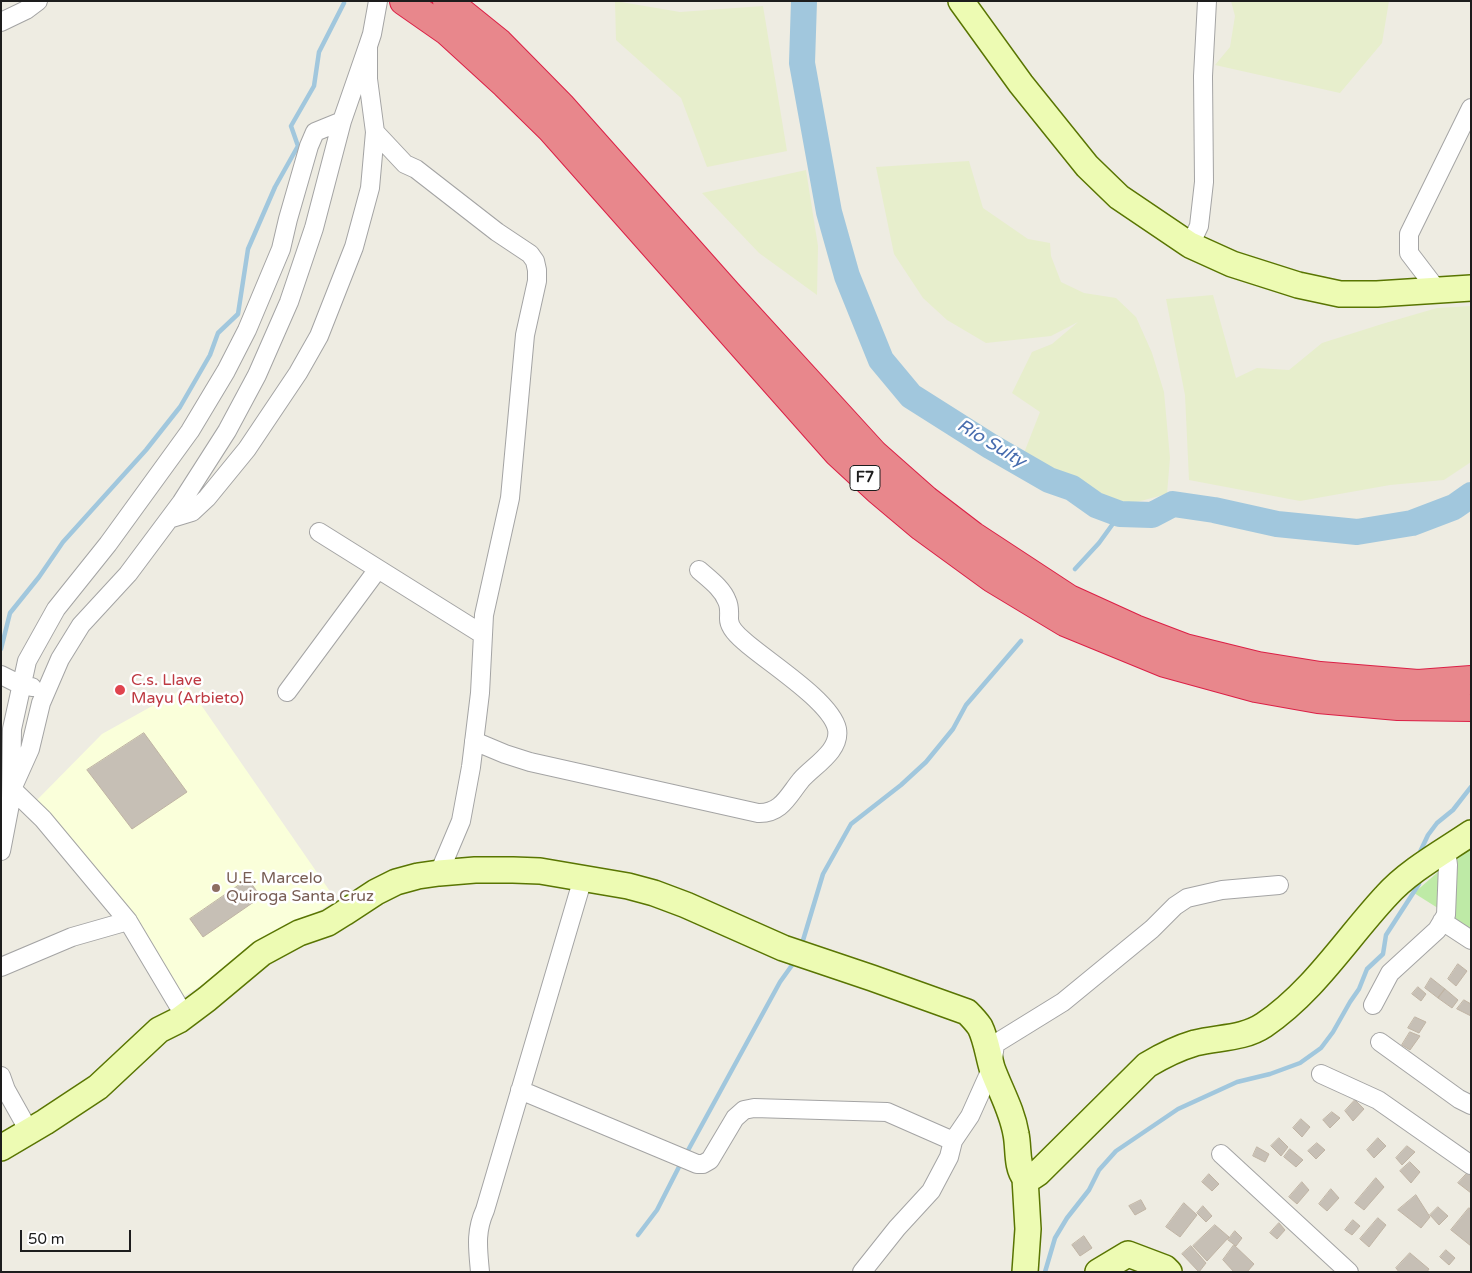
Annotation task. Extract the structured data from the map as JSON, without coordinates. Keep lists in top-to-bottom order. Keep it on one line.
{"streets":{"highway":["F7"]},"water":["Río Sulty"],"places":["C.s. Llave Mayu (Arbieto)","U.E. Marcelo Quiroga Santa Cruz"],"scale_bar":"50 m"}
